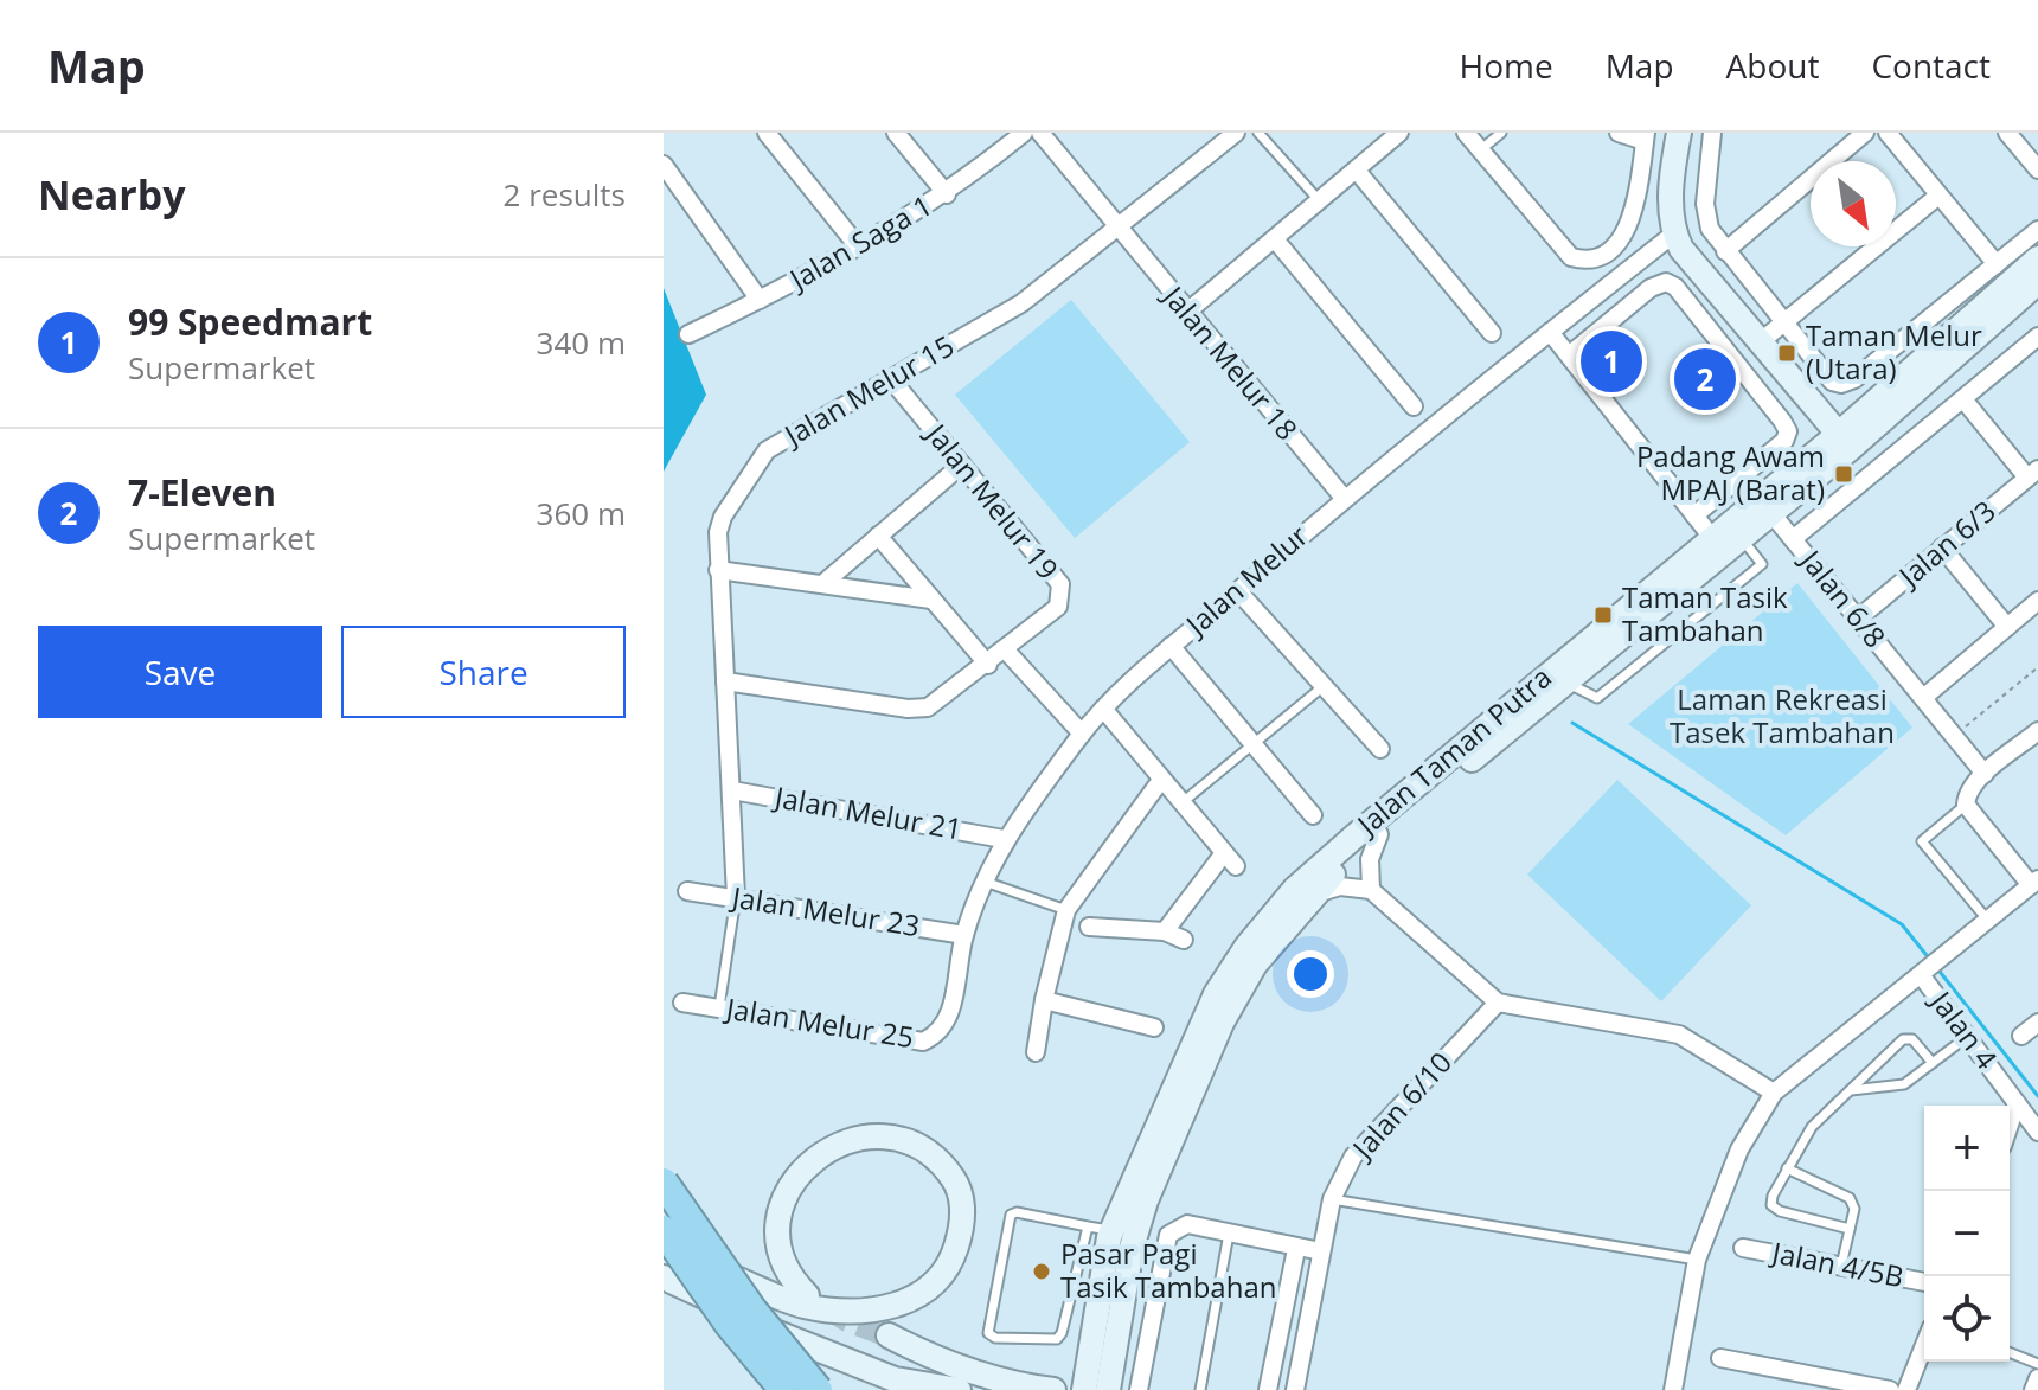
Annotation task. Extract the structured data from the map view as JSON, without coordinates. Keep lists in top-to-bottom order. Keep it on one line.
{"streets":{"street":["Jalan Saga 1","Jalan Melur 18","Jalan Melur 15","Jalan Melur 19","Jalan 6/3","Jalan Melur","Jalan 6/8","Jalan Taman Putra","Jalan Melur 21","Jalan Melur 23","Jalan Melur 25","Jalan 4","Jalan 6/10","Jalan 4/5B"]},"crossings":[["Jalan Melur 18","Jalan Melur 15"],["Jalan Melur 18","Jalan Melur"],["Jalan Melur 15","Jalan Melur 19"],["Jalan Melur 15","Jalan Melur 21"],["Jalan Melur 15","Jalan Melur 23"],["Jalan 6/3","Jalan 6/8"],["Jalan Melur","Jalan Melur 21"],["Jalan Melur","Jalan Melur 23"],["Jalan Melur","Jalan Melur 25"],["Jalan 6/8","Jalan Taman Putra"]],"parks":["Laman Rekreasi Tasek Tambahan"],"places":{"transit":["Taman Melur (Utara)","Padang Awam MPAJ (Barat)","Taman Tasik Tambahan"],"other":["Pasar Pagi Tasik Tambahan"]},"north":"bottom right","page":{"header":"Map","nav":["Home","Map","About","Contact"],"heading":["Nearby","2 results"],"list":[{"mark":"1","name":"99 Speedmart","note":"Supermarket","value":"340 m"},{"mark":"2","name":"7-Eleven","note":"Supermarket","value":"360 m"}],"pins":["1","2"],"buttons":["Save","Share"],"map_buttons":["+","−"]}}
